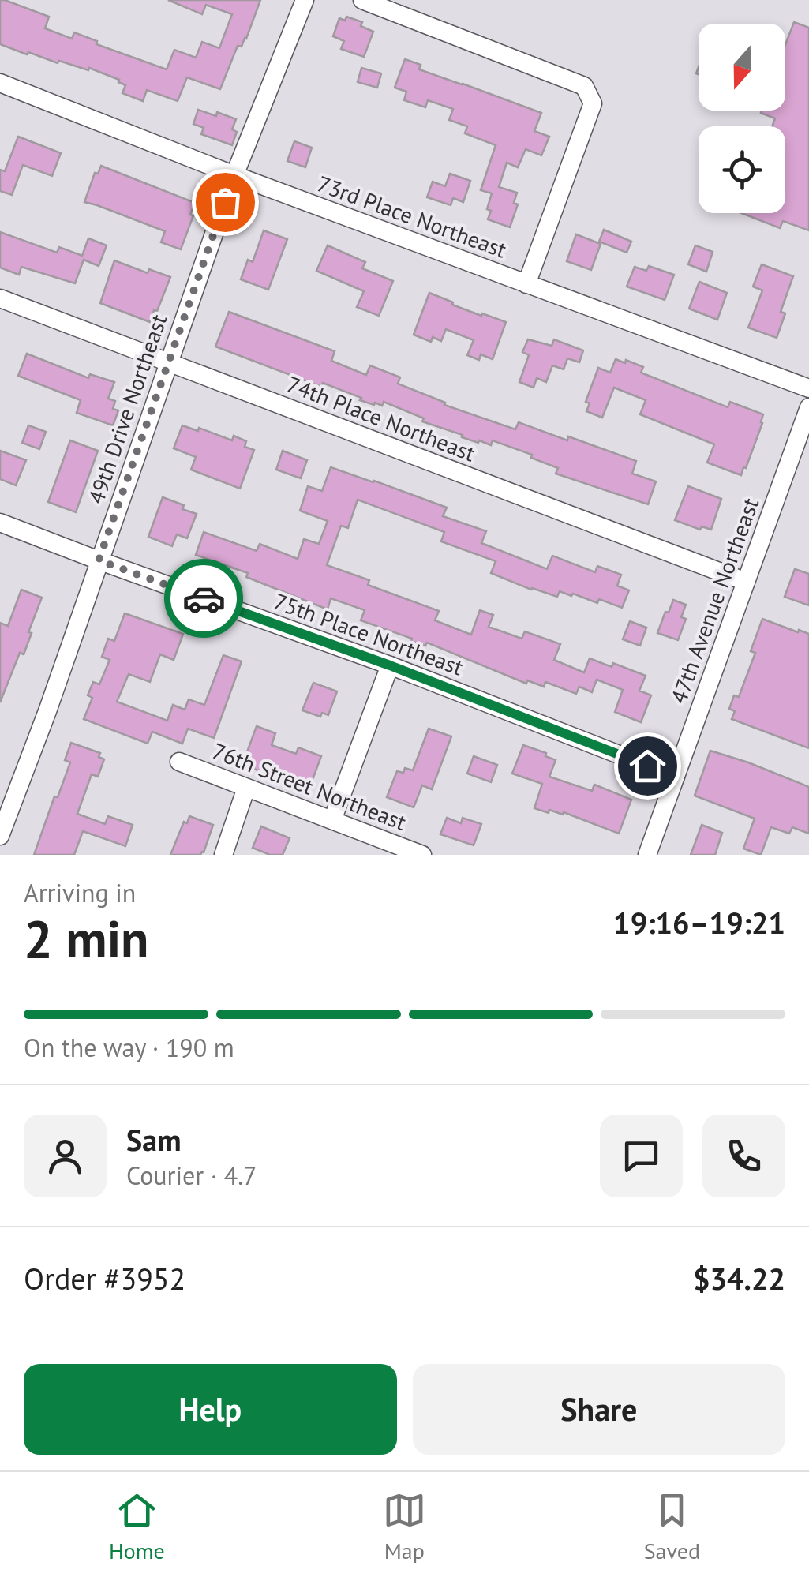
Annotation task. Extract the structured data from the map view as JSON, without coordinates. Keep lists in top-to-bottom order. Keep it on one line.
{"streets":{"street":["73rd Place Northeast","49th Drive Northeast","74th Place Northeast","47th Avenue Northeast","75th Place Northeast","76th Street Northeast"]},"crossings":[["73rd Place Northeast","49th Drive Northeast"],["49th Drive Northeast","74th Place Northeast"],["49th Drive Northeast","75th Place Northeast"],["74th Place Northeast","47th Avenue Northeast"],["47th Avenue Northeast","75th Place Northeast"]],"north":"bottom","page":{"heading":["2 min","Arriving in","19:16–19:21"],"panel":["Sam","Courier · 4.7","Order #3952","$34.22"],"bar":"On the way · 190 m","buttons":["Help","Share"],"tabs":["Home","Map","Saved"]}}
